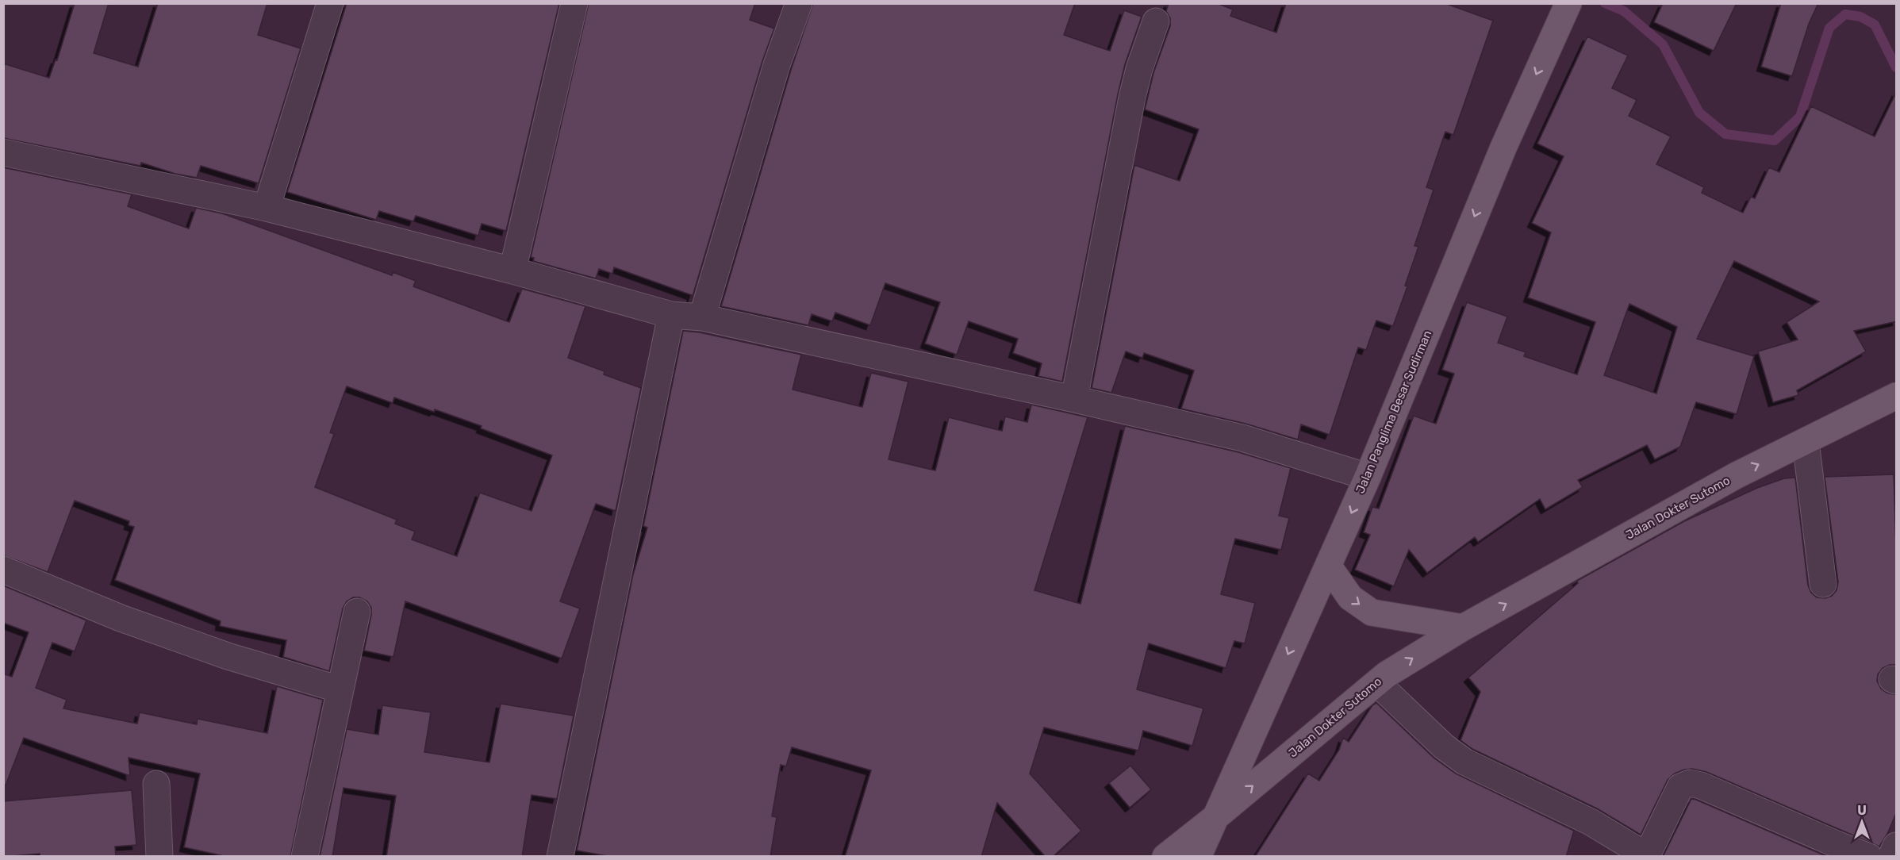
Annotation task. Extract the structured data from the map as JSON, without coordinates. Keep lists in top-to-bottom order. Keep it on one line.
{"streets":{"main road":["Jalan Panglima Besar Sudirman","Jalan Dokter Sutomo"]},"crossings":[["Jalan Panglima Besar Sudirman","Jalan Dokter Sutomo"]],"one_way":["Jalan Panglima Besar Sudirman","Jalan Dokter Sutomo"],"north":"top"}
